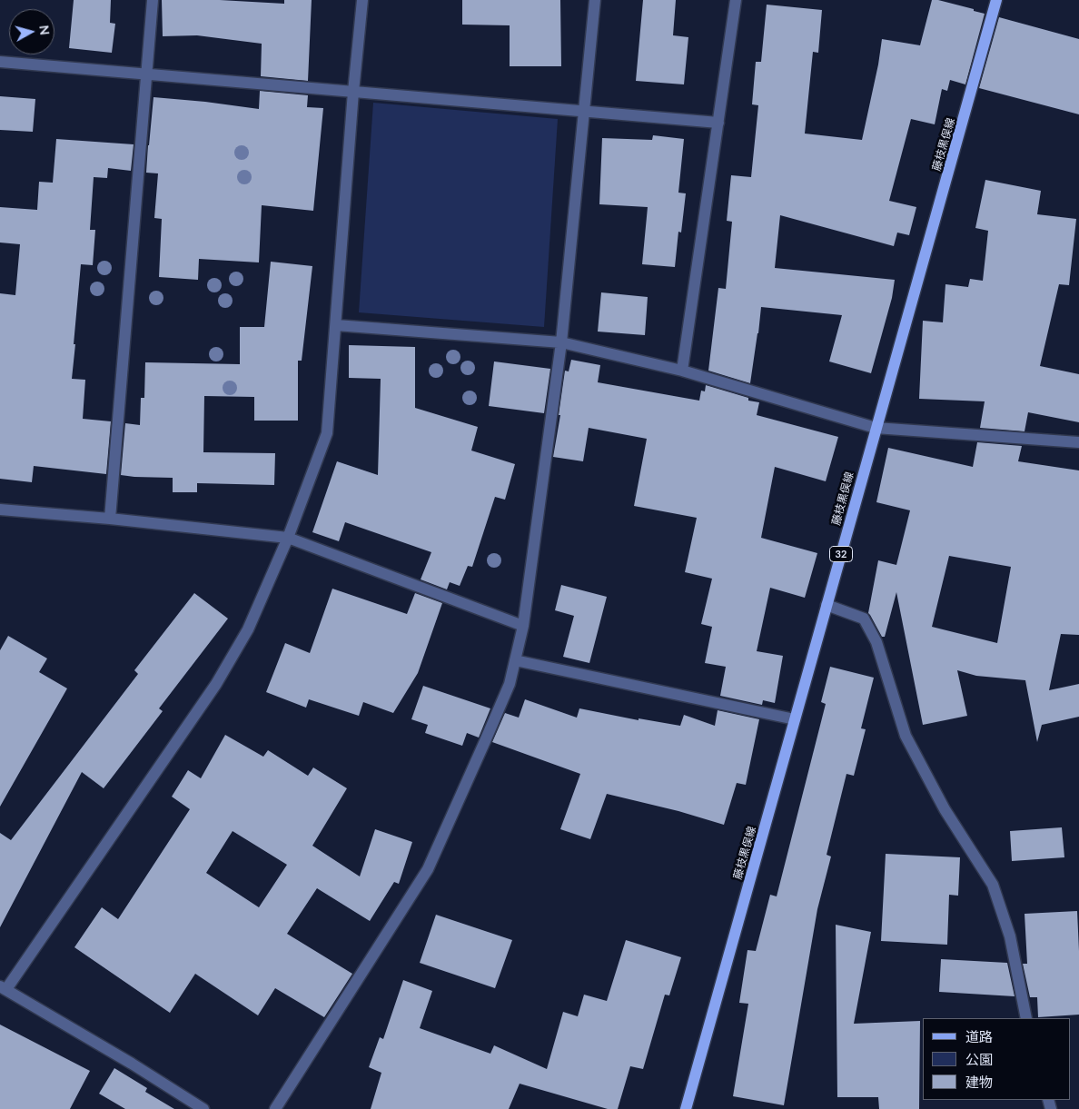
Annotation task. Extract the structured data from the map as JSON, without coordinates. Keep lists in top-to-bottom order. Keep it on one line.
{"streets":{"main road":["藤枝黒俣線","32"]},"legend":["道路","公園","建物"],"north":"right"}
